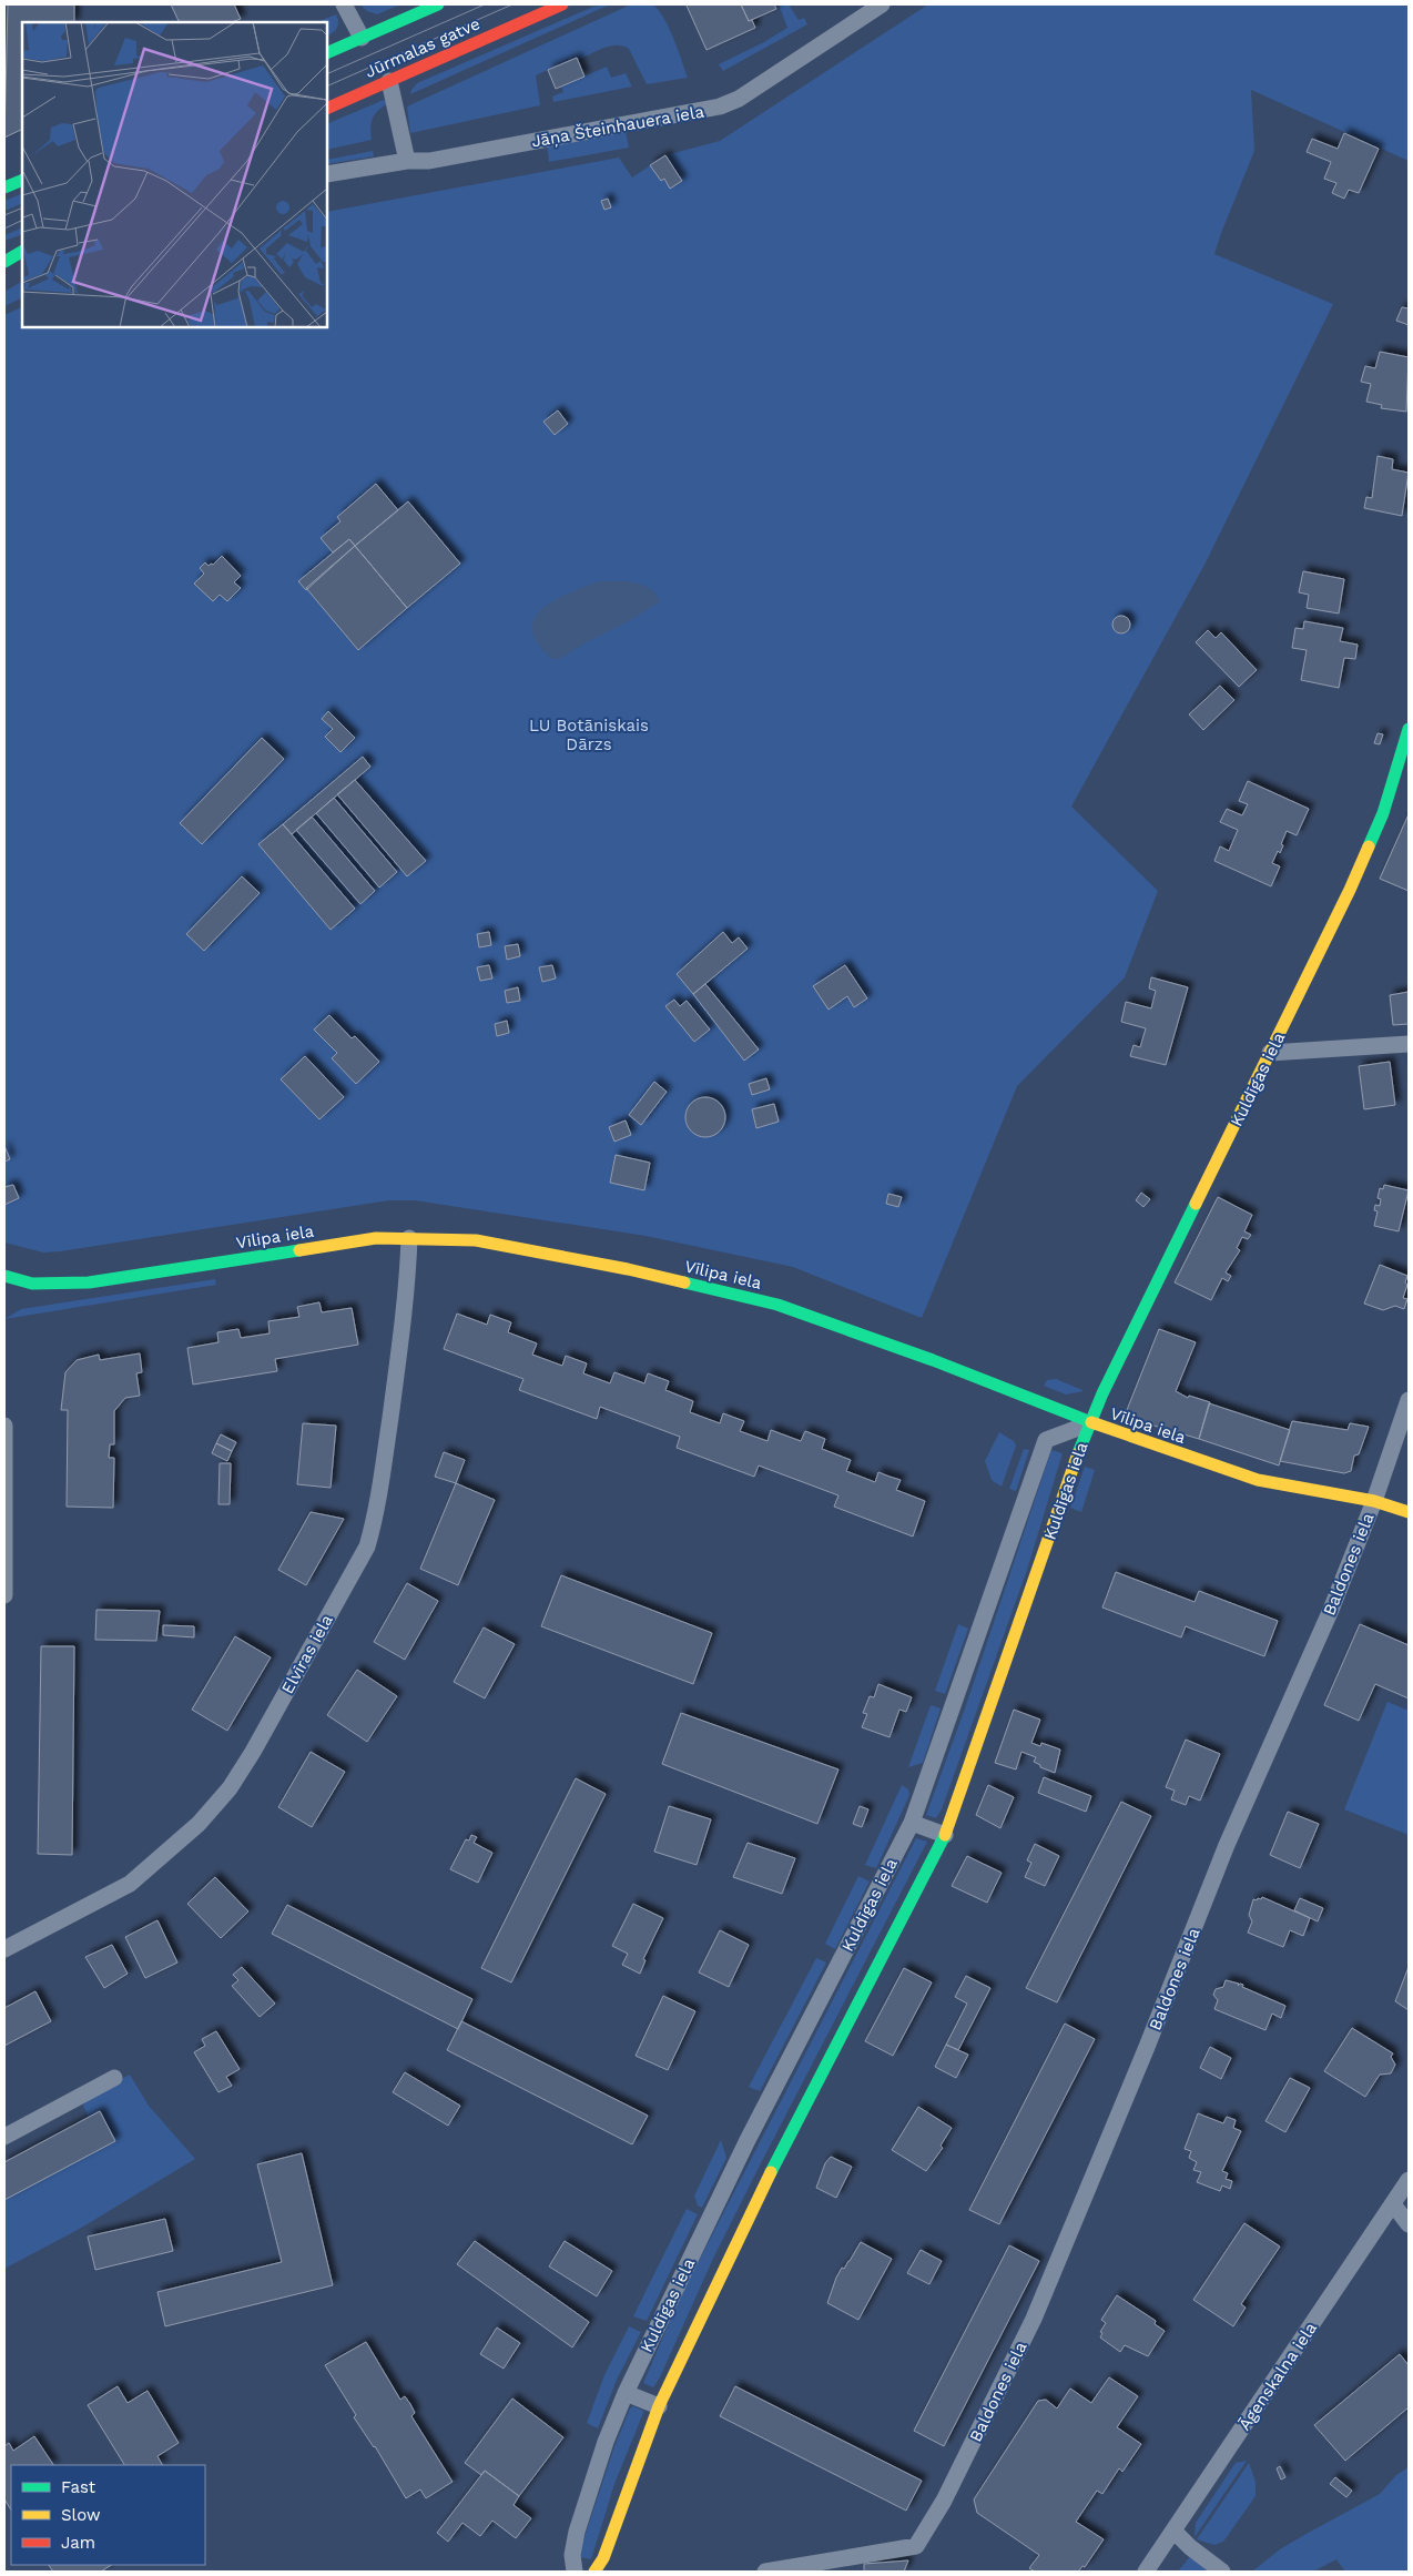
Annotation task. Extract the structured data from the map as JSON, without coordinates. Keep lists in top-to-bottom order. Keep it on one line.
{"streets":{"street":["Jūrmalas gatve","Jāņa Šteinhauera iela","Kuldīgas iela","Vīlipa iela","Baldones iela","Elvīras iela","Āgenskalna iela"]},"crossings":[["Kuldīgas iela","Vīlipa iela"],["Vīlipa iela","Baldones iela"],["Vīlipa iela","Elvīras iela"]],"parks":["LU Botāniskais Dārzs"],"legend":["Fast","Slow","Jam"]}
